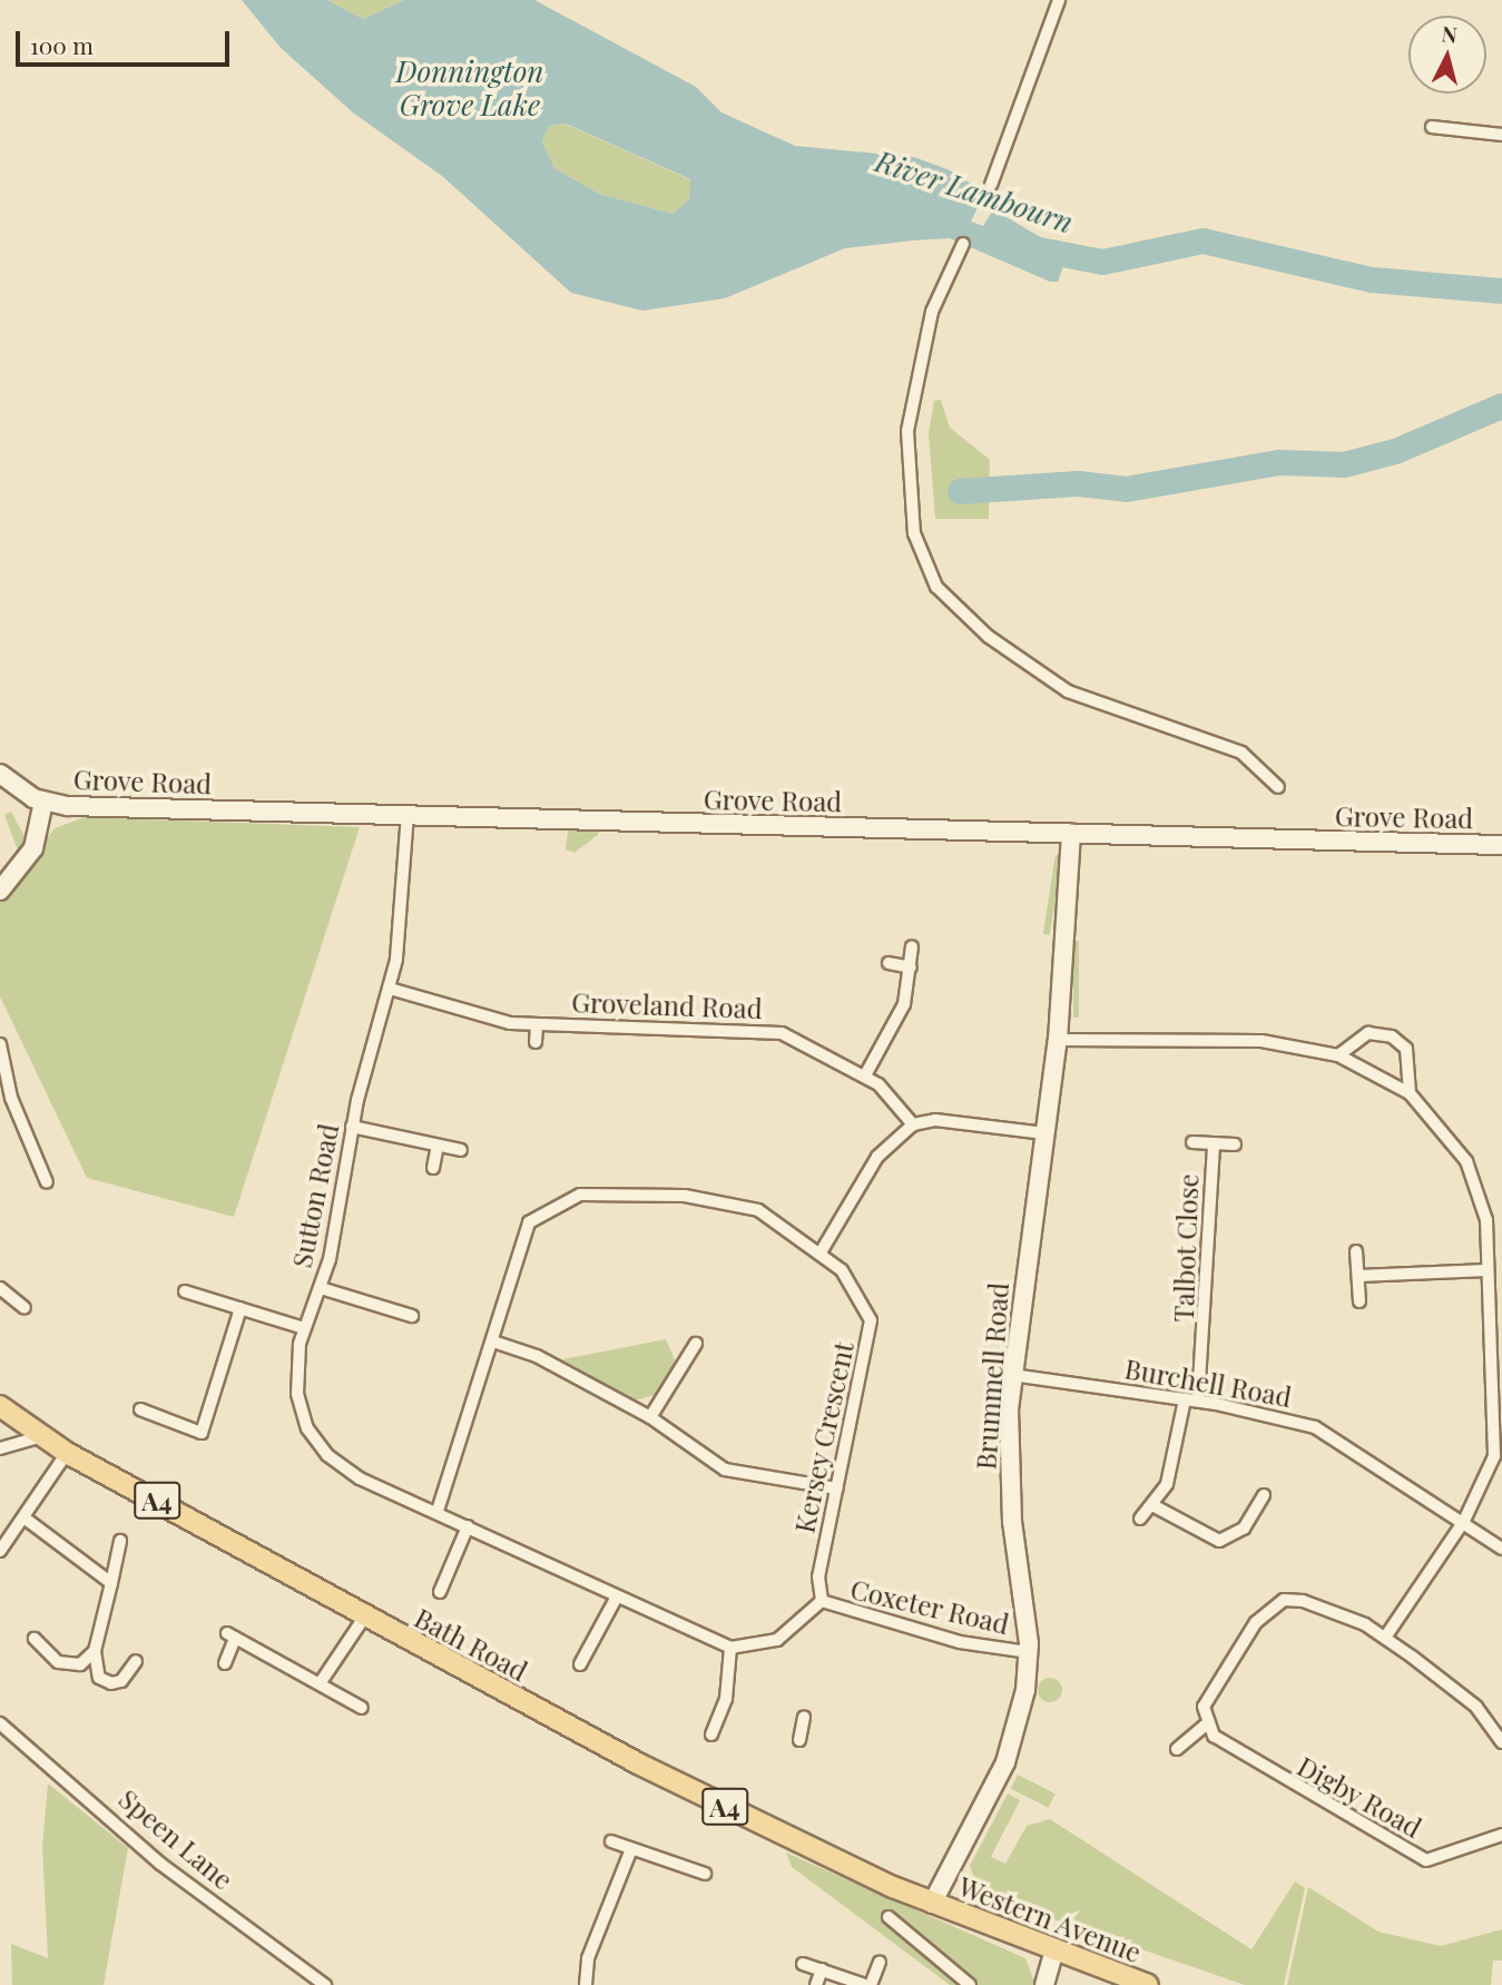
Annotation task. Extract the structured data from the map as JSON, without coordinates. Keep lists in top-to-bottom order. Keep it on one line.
{"streets":{"main road":["A4","Bath Road","Western Avenue"],"street":["Grove Road","Groveland Road","Sutton Road","Talbot Close","Brummell Road","Burchell Road","Kersey Crescent","Coxeter Road","Digby Road","Speen Lane"]},"crossings":[["Grove Road","Sutton Road"],["Grove Road","Brummell Road"],["Groveland Road","Sutton Road"],["Sutton Road","Kersey Crescent"],["Talbot Close","Burchell Road"],["Brummell Road","Burchell Road"],["Brummell Road","Coxeter Road"],["Brummell Road","Bath Road"],["Brummell Road","Western Avenue"],["Kersey Crescent","Coxeter Road"],["Bath Road","Western Avenue"]],"water":["Donnington Grove Lake","River Lambourn"],"scale_bar":"100 m","north":"top"}
